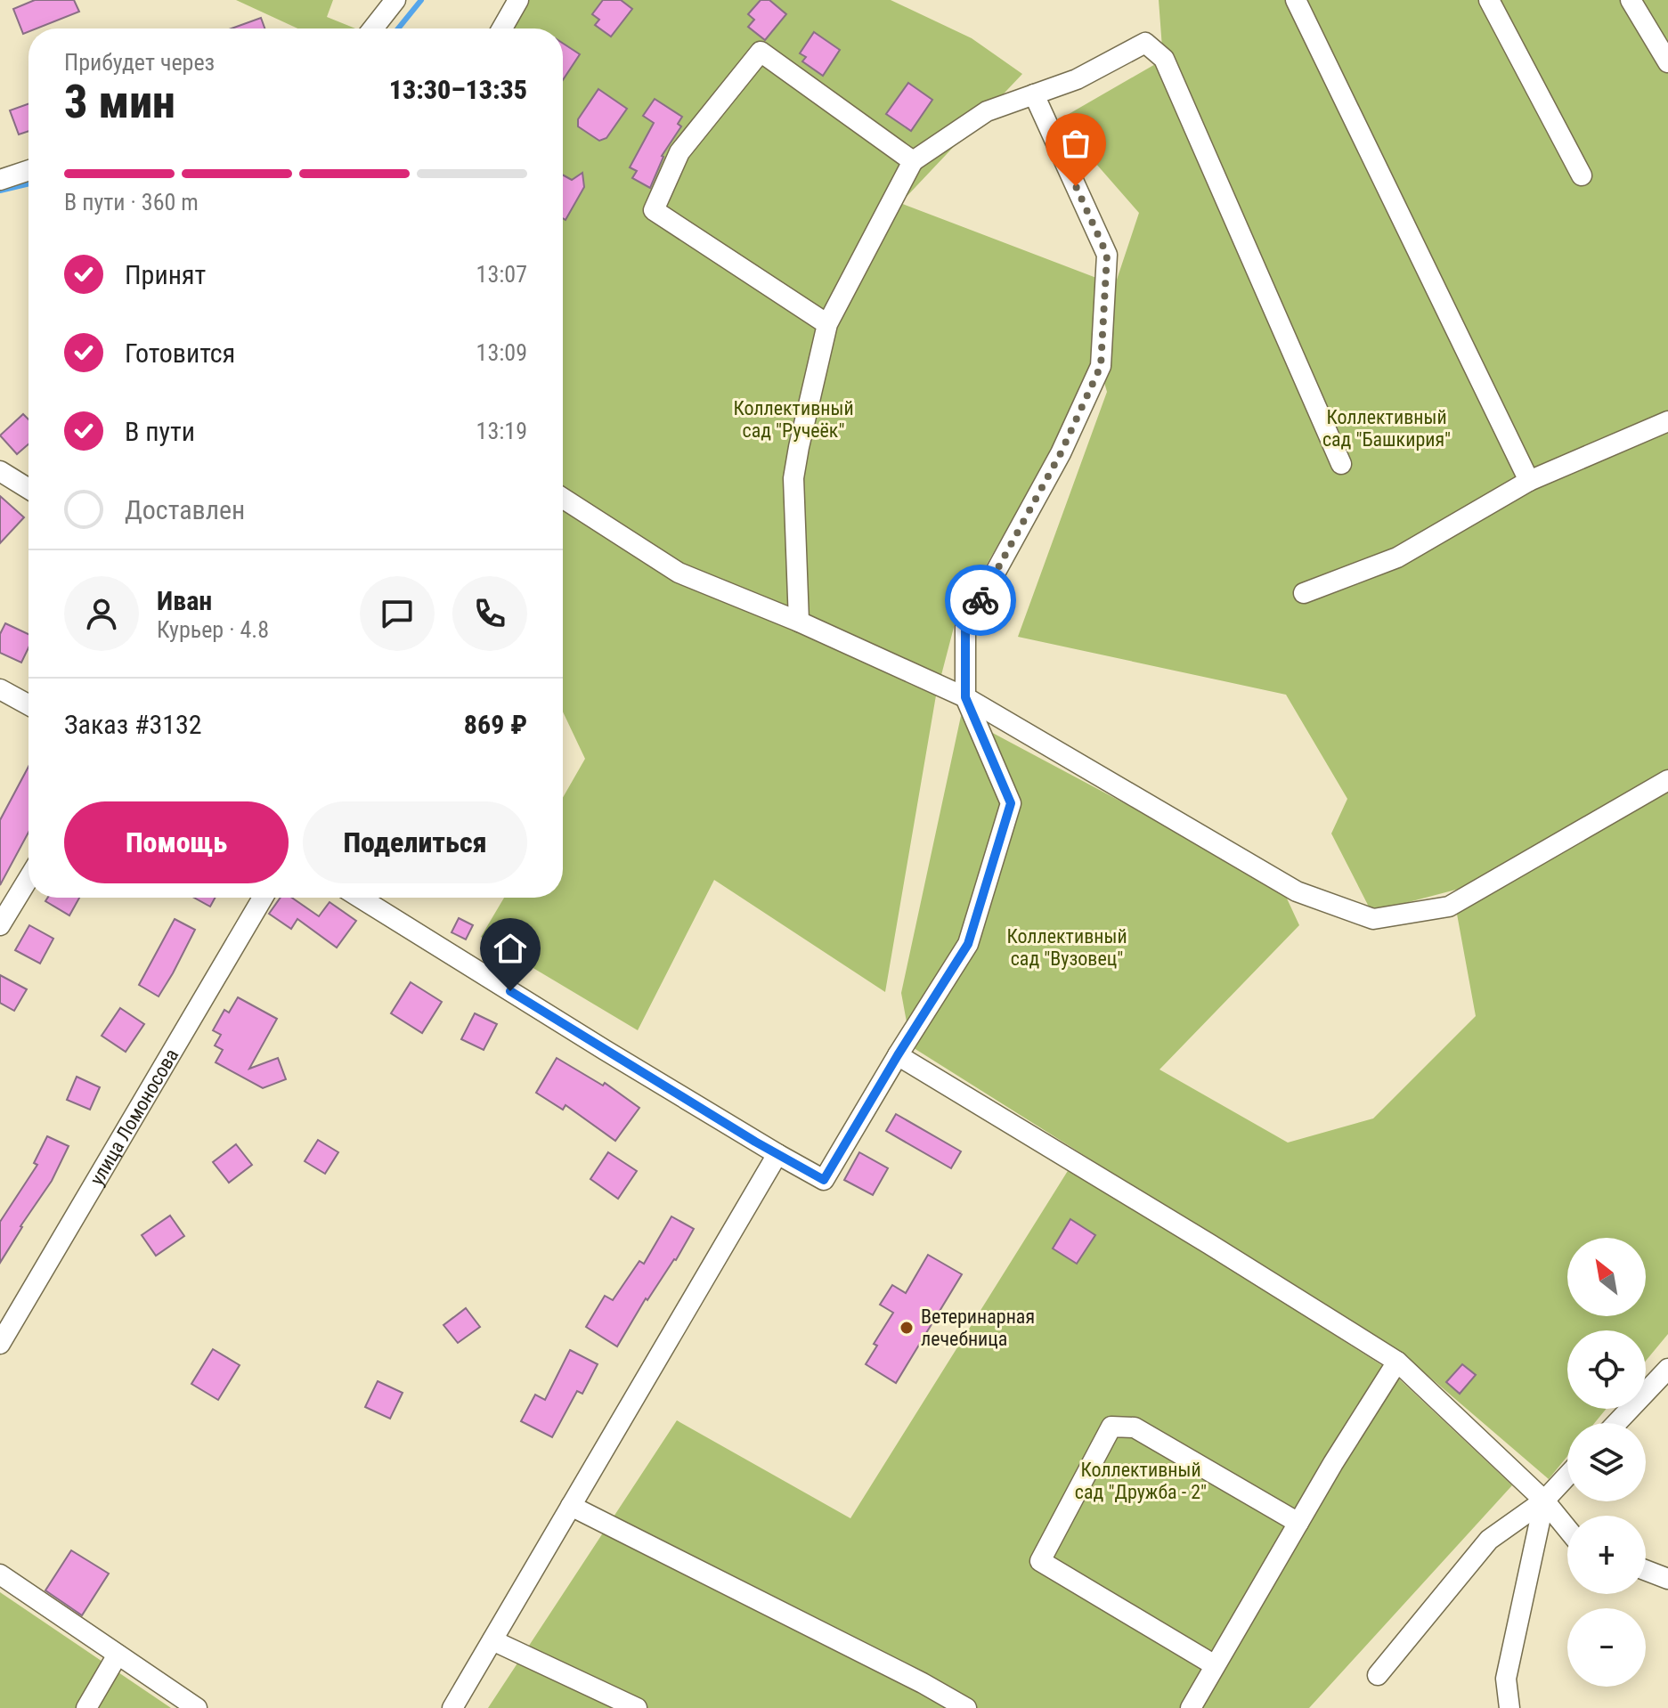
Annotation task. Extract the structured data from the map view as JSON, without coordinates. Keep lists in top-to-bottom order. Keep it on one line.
{"streets":{"street":["улица Ломоносова"]},"parks":["Коллективный сад \"Ручеёк\"","Коллективный сад \"Башкирия\"","Коллективный сад \"Вузовец\"","Коллективный сад \"Дружба - 2\""],"places":["Ветеринарная лечебница"],"north":"top left","page":{"heading":["3 мин","Прибудет через","13:30–13:35"],"panel":["Иван","Курьер · 4.8","Заказ #3132","869 ₽"],"bar":"В пути · 360 m","list":[["Принят","13:07"],["Готовится","13:09"],["В пути","13:19"],"Доставлен"],"buttons":["Помощь","Поделиться"],"map_buttons":["+","−"]}}
